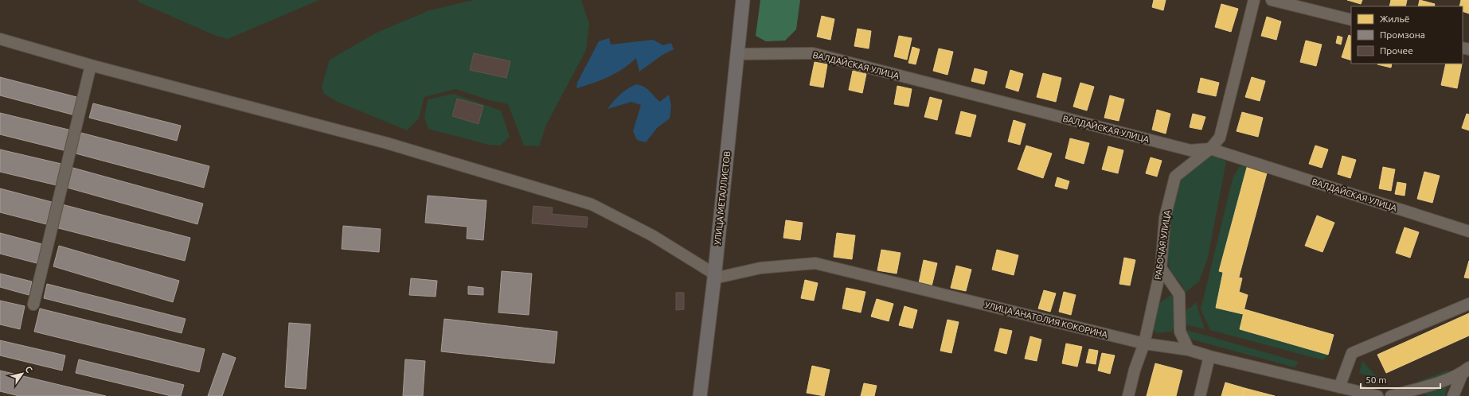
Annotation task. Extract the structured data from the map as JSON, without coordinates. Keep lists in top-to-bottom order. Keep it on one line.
{"streets":{"main road":["УЛИЦА МЕТАЛЛИСТОВ"],"street":["ВАЛДАЙСКАЯ УЛИЦА","РАБОЧАЯ УЛИЦА","УЛИЦА АНАТОЛИЯ КОКОРИНА"]},"crossings":[["ВАЛДАЙСКАЯ УЛИЦА","УЛИЦА МЕТАЛЛИСТОВ"],["ВАЛДАЙСКАЯ УЛИЦА","РАБОЧАЯ УЛИЦА"],["УЛИЦА МЕТАЛЛИСТОВ","УЛИЦА АНАТОЛИЯ КОКОРИНА"],["РАБОЧАЯ УЛИЦА","УЛИЦА АНАТОЛИЯ КОКОРИНА"]],"legend":["Жильё","Промзона","Прочее"],"scale_bar":"50 m","north":"top right"}
